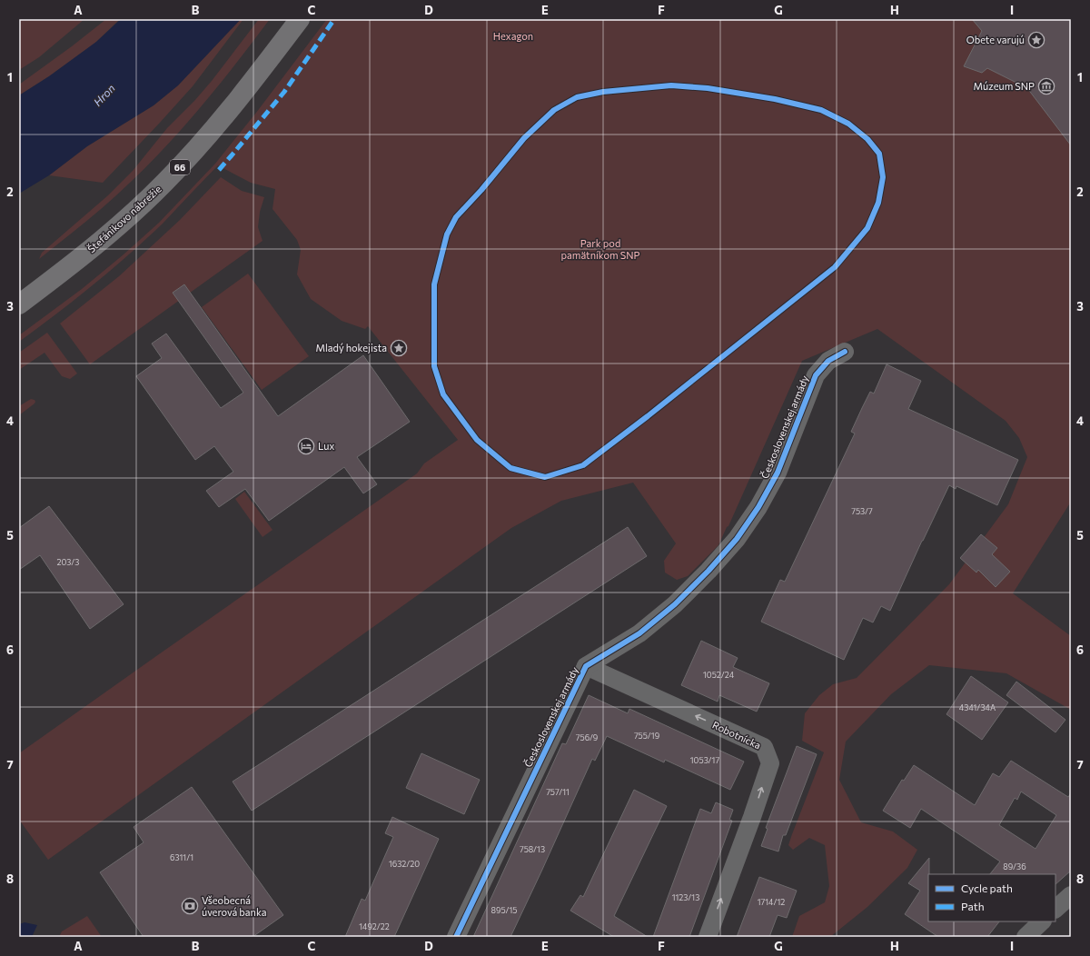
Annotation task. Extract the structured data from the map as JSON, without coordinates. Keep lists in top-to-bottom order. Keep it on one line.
{"streets":{"main road":["66","Štefánikovo nábrežie"],"street":["Československej armády","Robotnícka"]},"crossings":[["Československej armády","Robotnícka"]],"water":["Hron"],"parks":["Hexagon","Park pod pamätníkom SNP"],"places":{"place":["Obete varujú","Mladý hokejista"],"museum":["Múzeum SNP"],"hotel":["Lux"],"bank":["Všeobecná úverová banka"]},"house_numbers":["753/7","203/3","1052/24","4341/34A","755/19","756/9","1053/17","757/11","758/13","6311/1","1632/20","89/36","1123/13","1714/12","895/15","1492/22"],"legend":["Cycle path","Path"],"grid":{"columns":["A","B","C","D","E","F","G","H","I"],"rows":["1","2","3","4","5","6","7","8"]}}
